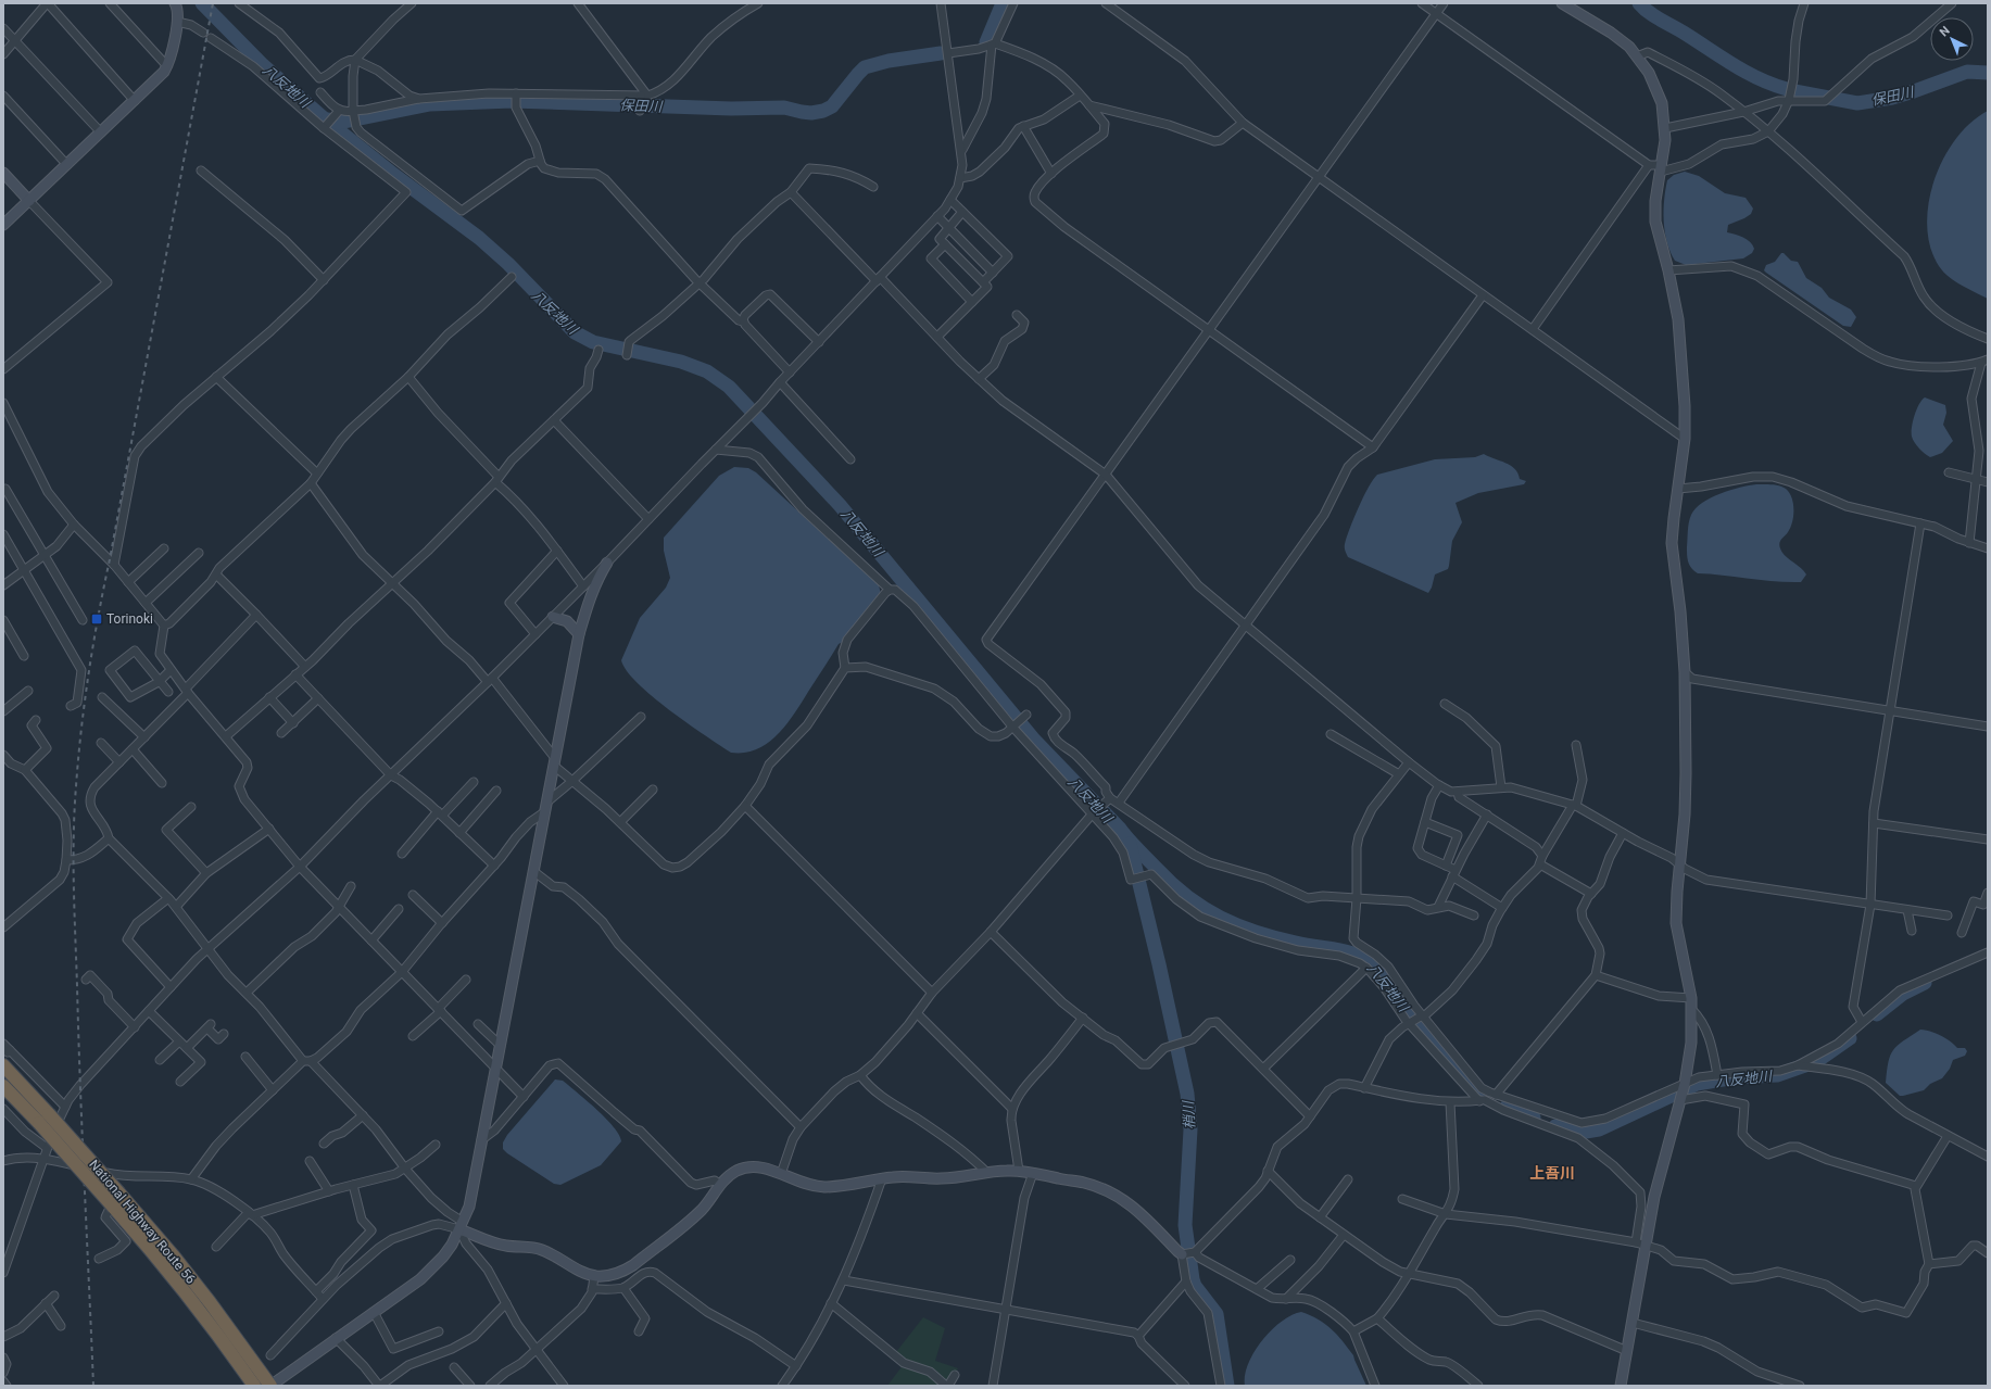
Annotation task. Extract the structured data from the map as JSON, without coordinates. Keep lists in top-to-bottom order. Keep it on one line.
{"streets":{"highway":["National Highway Route 56"]},"districts":["上吾川"],"water":["八反地川","保田川","梢川"],"places":{"transit":["Torinoki"]},"north":"top left"}
